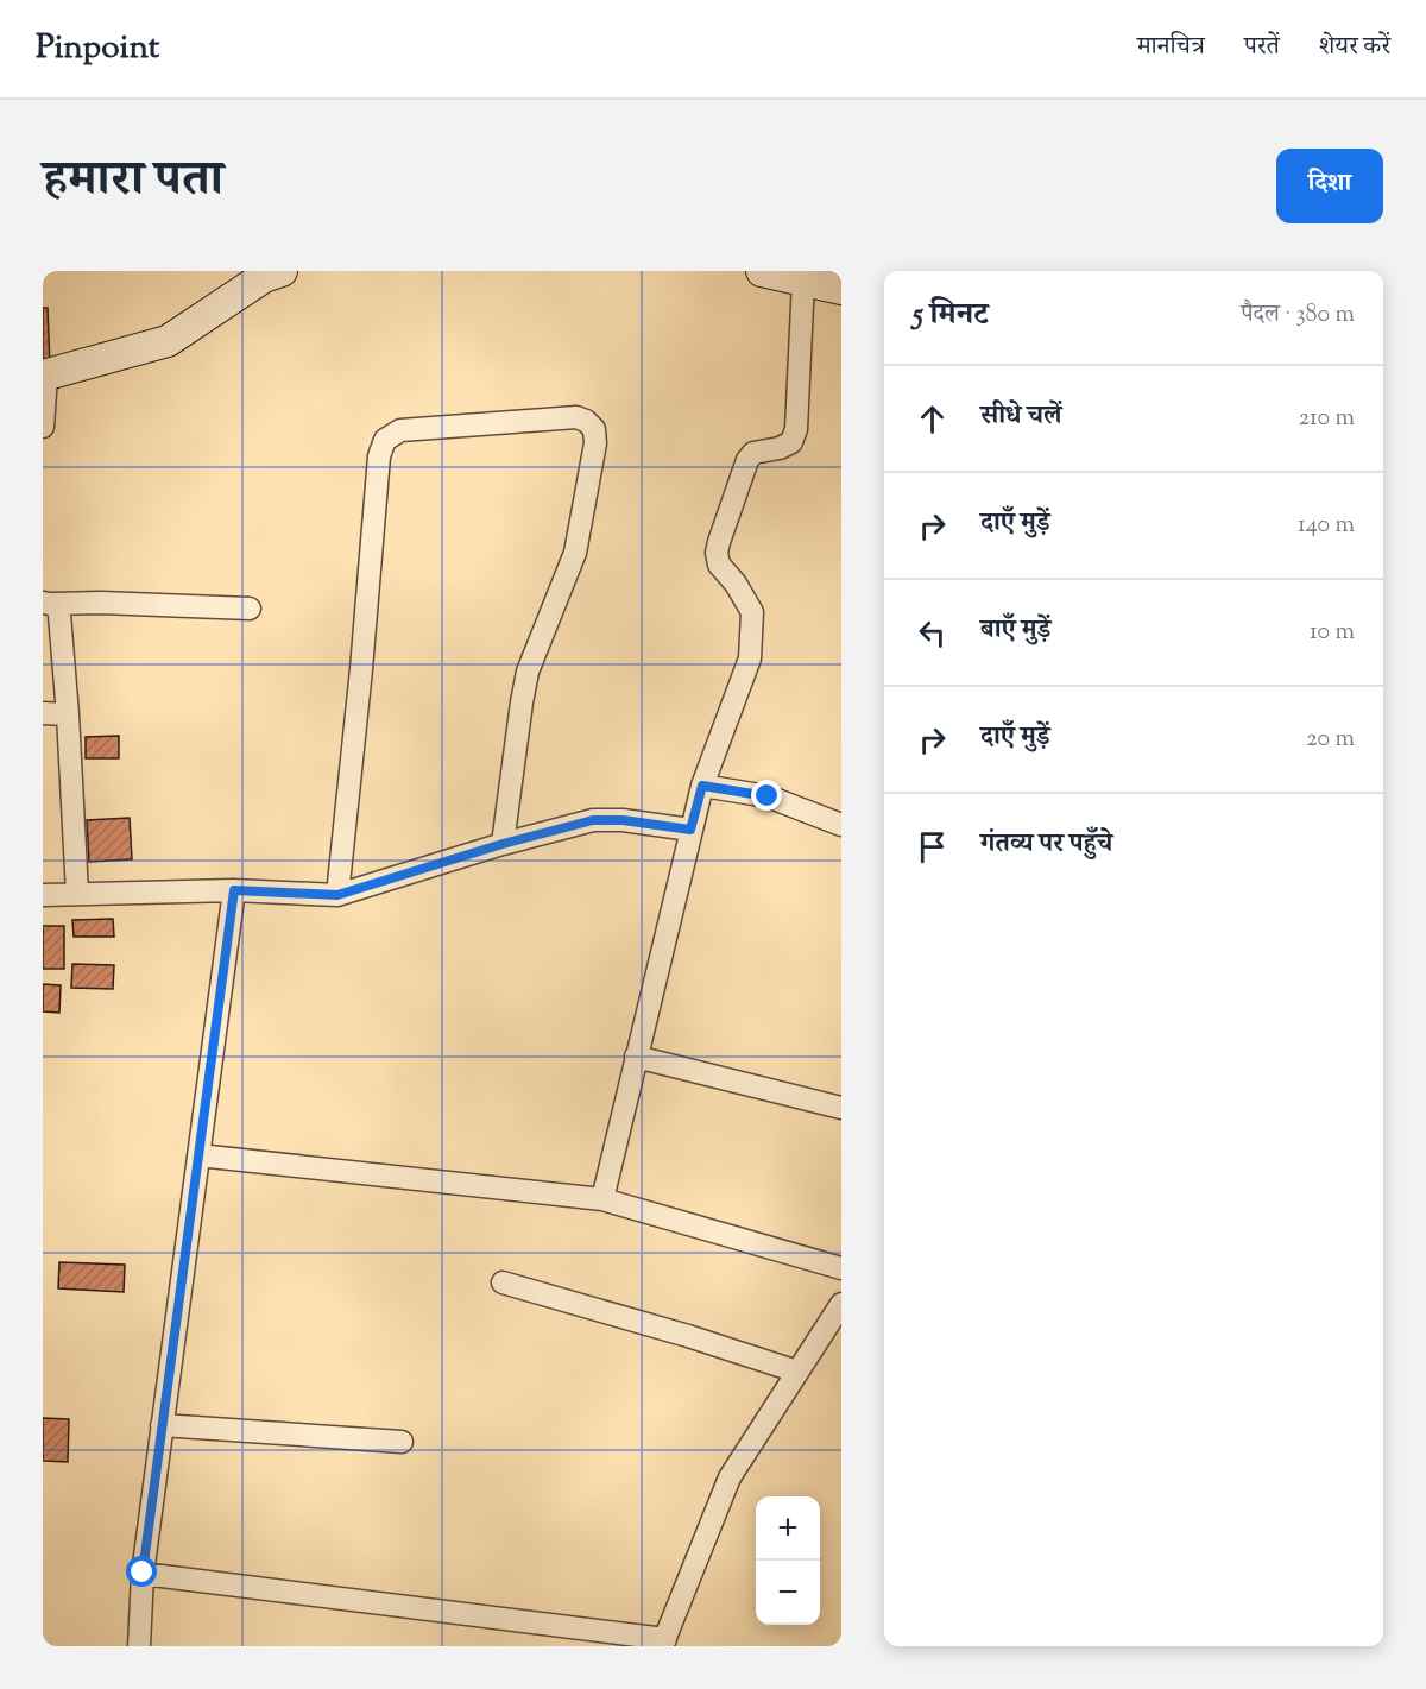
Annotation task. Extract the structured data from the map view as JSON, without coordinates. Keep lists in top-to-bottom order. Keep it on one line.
{"page":{"header":"Pinpoint","nav":["मानचित्र","परतें","शेयर करें"],"title":"हमारा पता","buttons":"दिशा","heading":["5 मिनट","पैदल · 380 m"],"list":[["सीधे चलें","210 m"],["दाएँ मुड़ें","140 m"],["बाएँ मुड़ें","10 m"],["दाएँ मुड़ें","20 m"],"गंतव्य पर पहुँचे"],"map_buttons":["+","−"]}}
